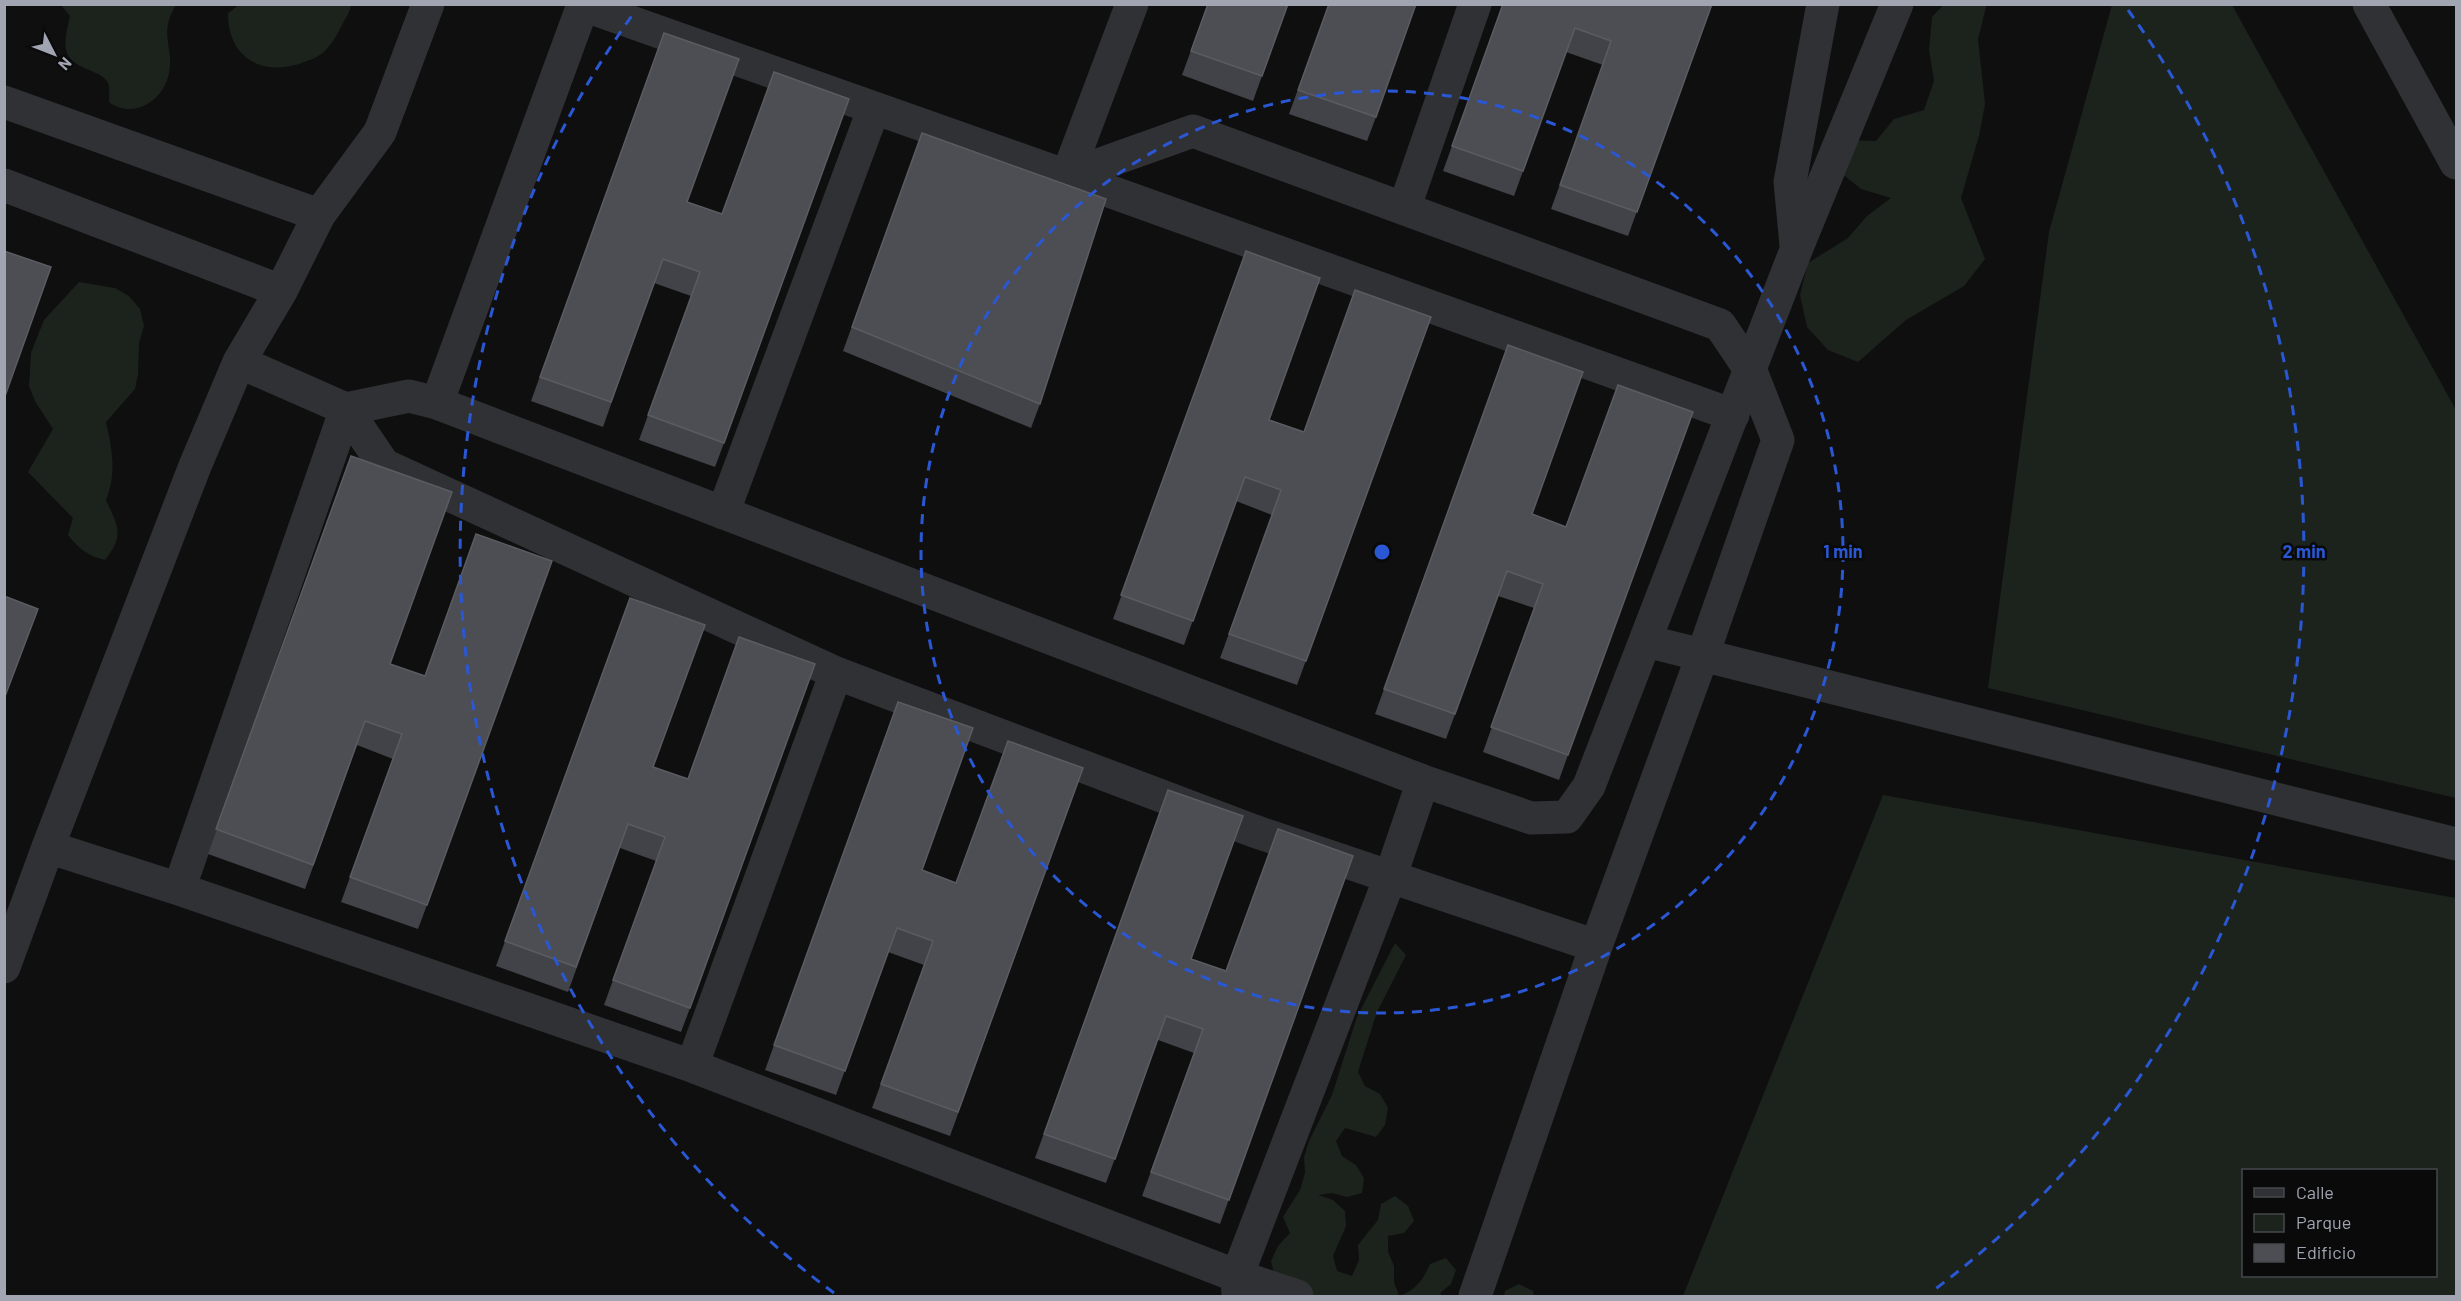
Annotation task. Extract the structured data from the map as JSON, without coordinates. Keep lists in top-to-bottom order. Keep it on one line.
{"legend":["Calle","Parque","Edificio"],"north":"bottom right","rings":["1 min","2 min"]}
